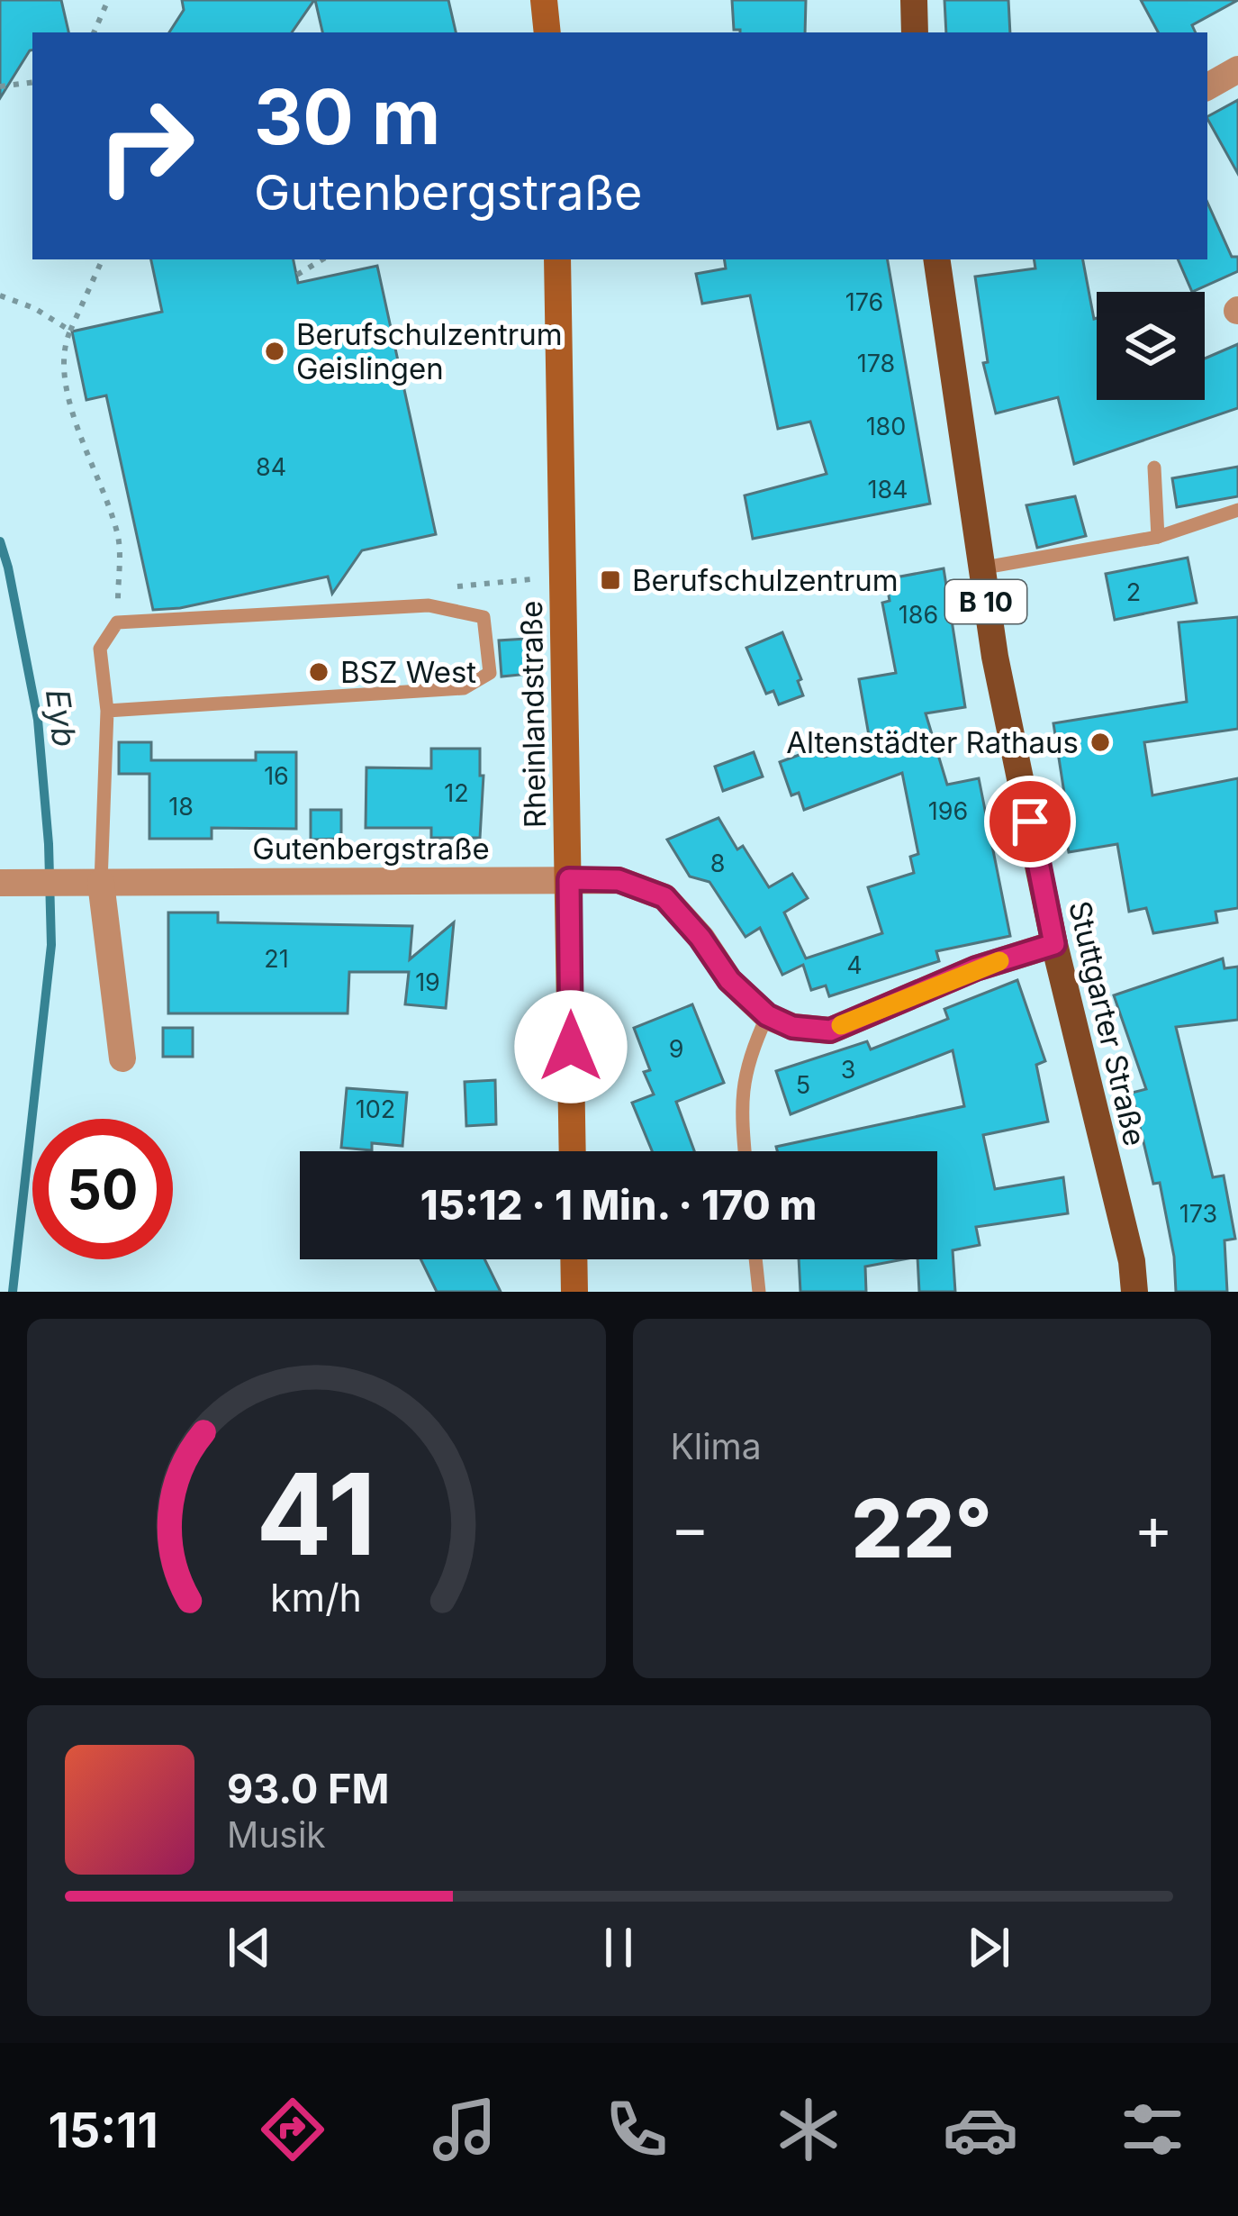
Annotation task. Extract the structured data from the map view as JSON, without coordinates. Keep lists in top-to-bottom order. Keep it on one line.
{"streets":{"main road":["B 10","Rheinlandstraße","Stuttgarter Straße"],"street":["Gutenbergstraße"]},"crossings":[["Rheinlandstraße","Gutenbergstraße"],["Gutenbergstraße","Stuttgarter Straße"]],"water":["Eyb"],"places":{"other":["Berufschulzentrum Geislingen","BSZ West","Altenstädter Rathaus"],"transit":["Berufschulzentrum"]},"house_numbers":["176","178","180","84","184","2","186","16","12","18","196","8","21","4","19","9","3","5","102","173"],"page":{"turn":["30 m","Gutenbergstraße"],"limit":"50","trip":"15:12 · 1 Min. · 170 m","tile":"Klima","heat":["−","22°","+"],"song":["93.0 FM","Musik"],"tabs":"15:11","gauge":["41","km/h"]}}
